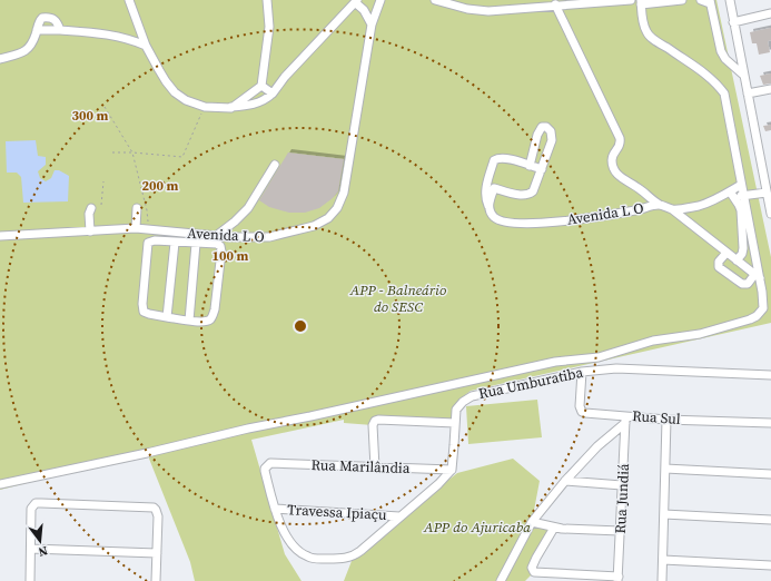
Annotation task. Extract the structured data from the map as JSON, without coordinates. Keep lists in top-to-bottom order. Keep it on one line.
{"streets":{"street":["Avenida L O","Rua Umburatiba","Rua Sul","Rua Marilândia","Rua Jundiá","Travessa Ipiaçu"]},"crossings":[["Rua Umburatiba","Rua Sul"],["Rua Umburatiba","Rua Marilândia"],["Rua Sul","Rua Jundiá"],["Rua Marilândia","Travessa Ipiaçu"]],"parks":["APP - Balneário do SESC","APP do Ajuricaba"],"north":"bottom","rings":["300 m","200 m","100 m"]}
